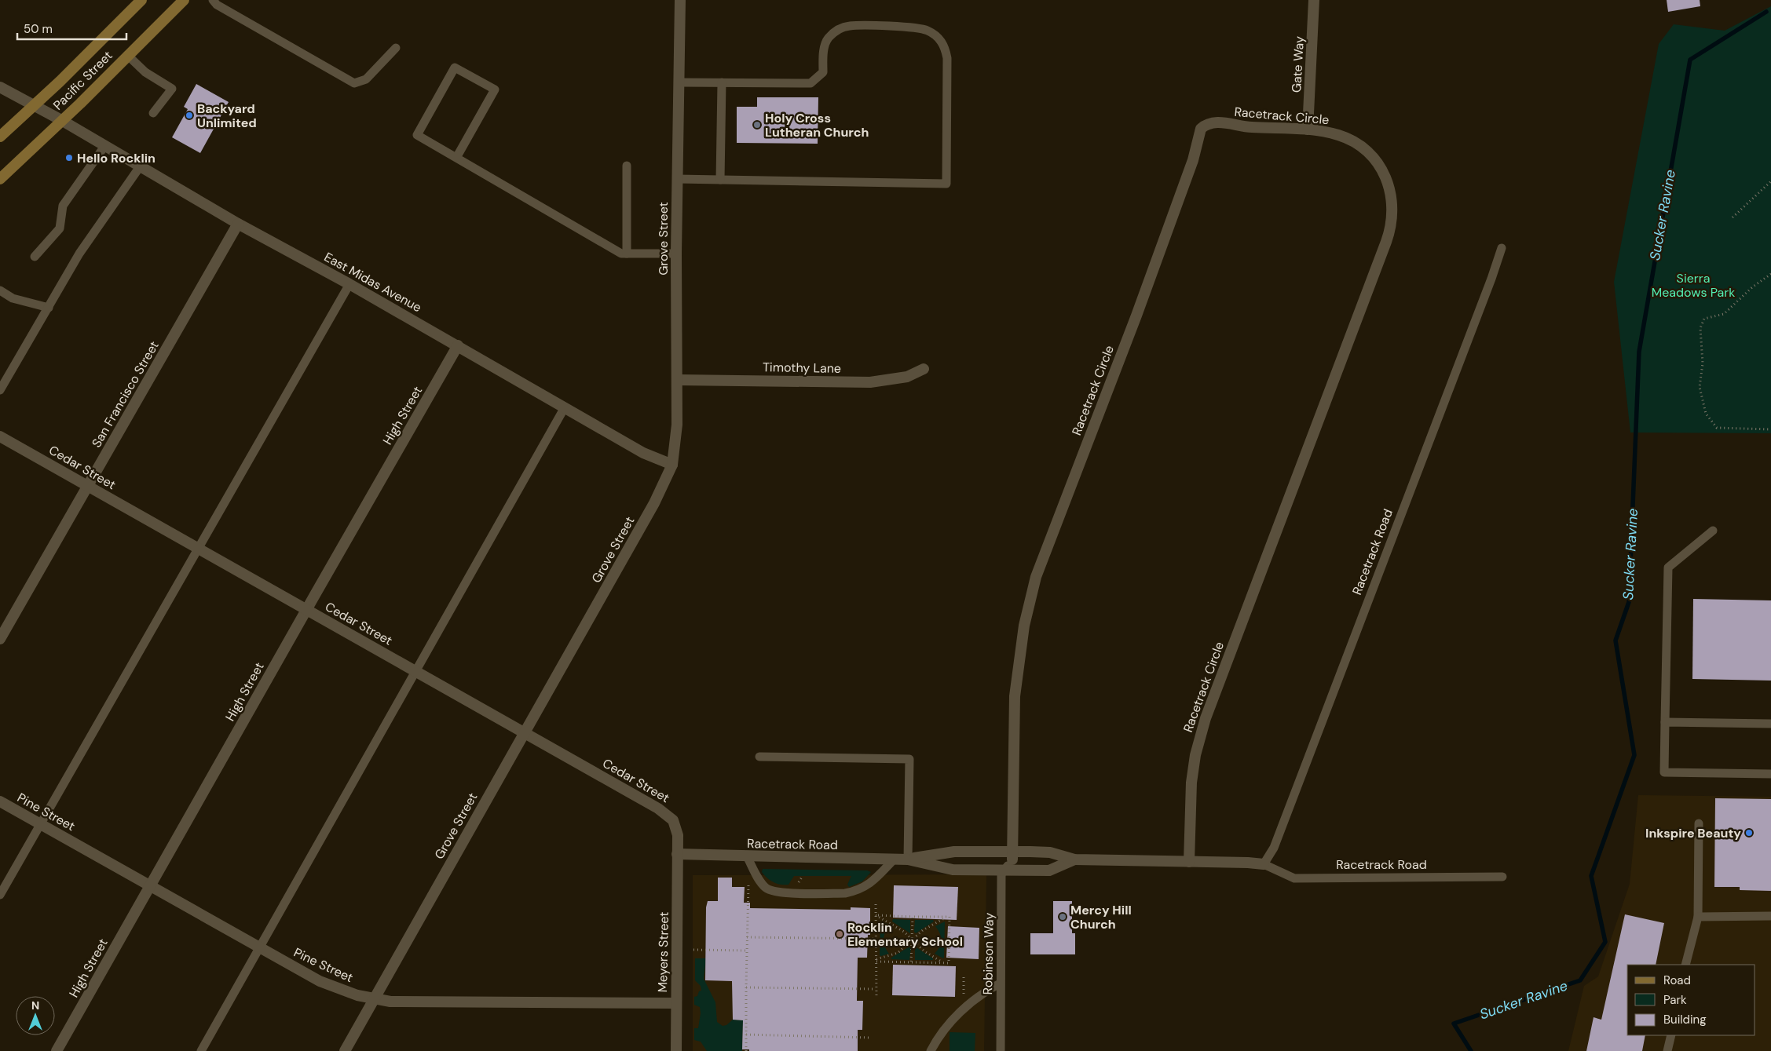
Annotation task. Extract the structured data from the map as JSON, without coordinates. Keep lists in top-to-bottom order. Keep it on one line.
{"streets":{"main road":["Pacific Street"],"street":["Gate Way","Racetrack Circle","Grove Street","East Midas Avenue","Timothy Lane","San Francisco Street","High Street","Cedar Street","Racetrack Road","Pine Street","Meyers Street"],"lane":["Robinson Way"]},"crossings":[["Gate Way","Racetrack Circle"],["Pacific Street","East Midas Avenue"],["Racetrack Circle","Racetrack Road"],["Racetrack Circle","Robinson Way"],["Grove Street","East Midas Avenue"],["Grove Street","Timothy Lane"],["Grove Street","Cedar Street"],["Grove Street","Pine Street"],["East Midas Avenue","San Francisco Street"],["East Midas Avenue","High Street"],["San Francisco Street","Cedar Street"],["High Street","Cedar Street"],["High Street","Pine Street"],["Cedar Street","Racetrack Road"],["Cedar Street","Meyers Street"],["Racetrack Road","Meyers Street"],["Racetrack Road","Robinson Way"],["Pine Street","Meyers Street"]],"water":["Sucker Ravine"],"parks":["Sierra Meadows Park"],"places":["Backyard Unlimited","Holy Cross Lutheran Church","Hello Rocklin","Inkspire Beauty","Mercy Hill Church","Rocklin Elementary School"],"legend":["Road","Park","Building"],"scale_bar":"50 m","north":"top"}
